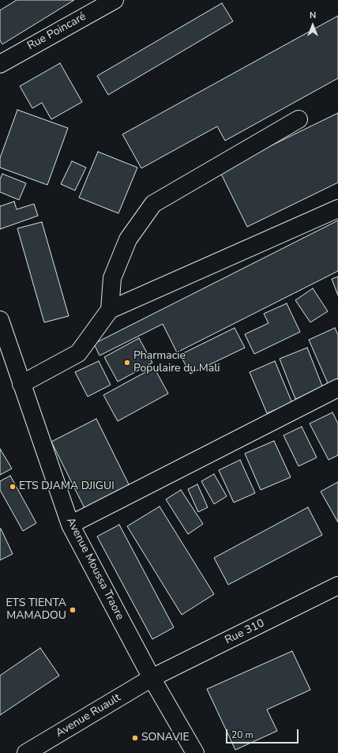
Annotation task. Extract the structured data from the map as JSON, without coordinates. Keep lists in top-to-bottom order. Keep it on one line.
{"streets":{"street":["Rue Poincaré","Avenue Moussa Traore","Rue 310","Avenue Ruault"]},"crossings":[["Avenue Moussa Traore","Rue 310"],["Avenue Moussa Traore","Avenue Ruault"],["Rue 310","Avenue Ruault"]],"places":["Pharmacie Populaire du Mali","ETS DJAMA DJIGUI","ETS TIENTA MAMADOU","SONAVIE"],"scale_bar":"20 m","north":"top"}
